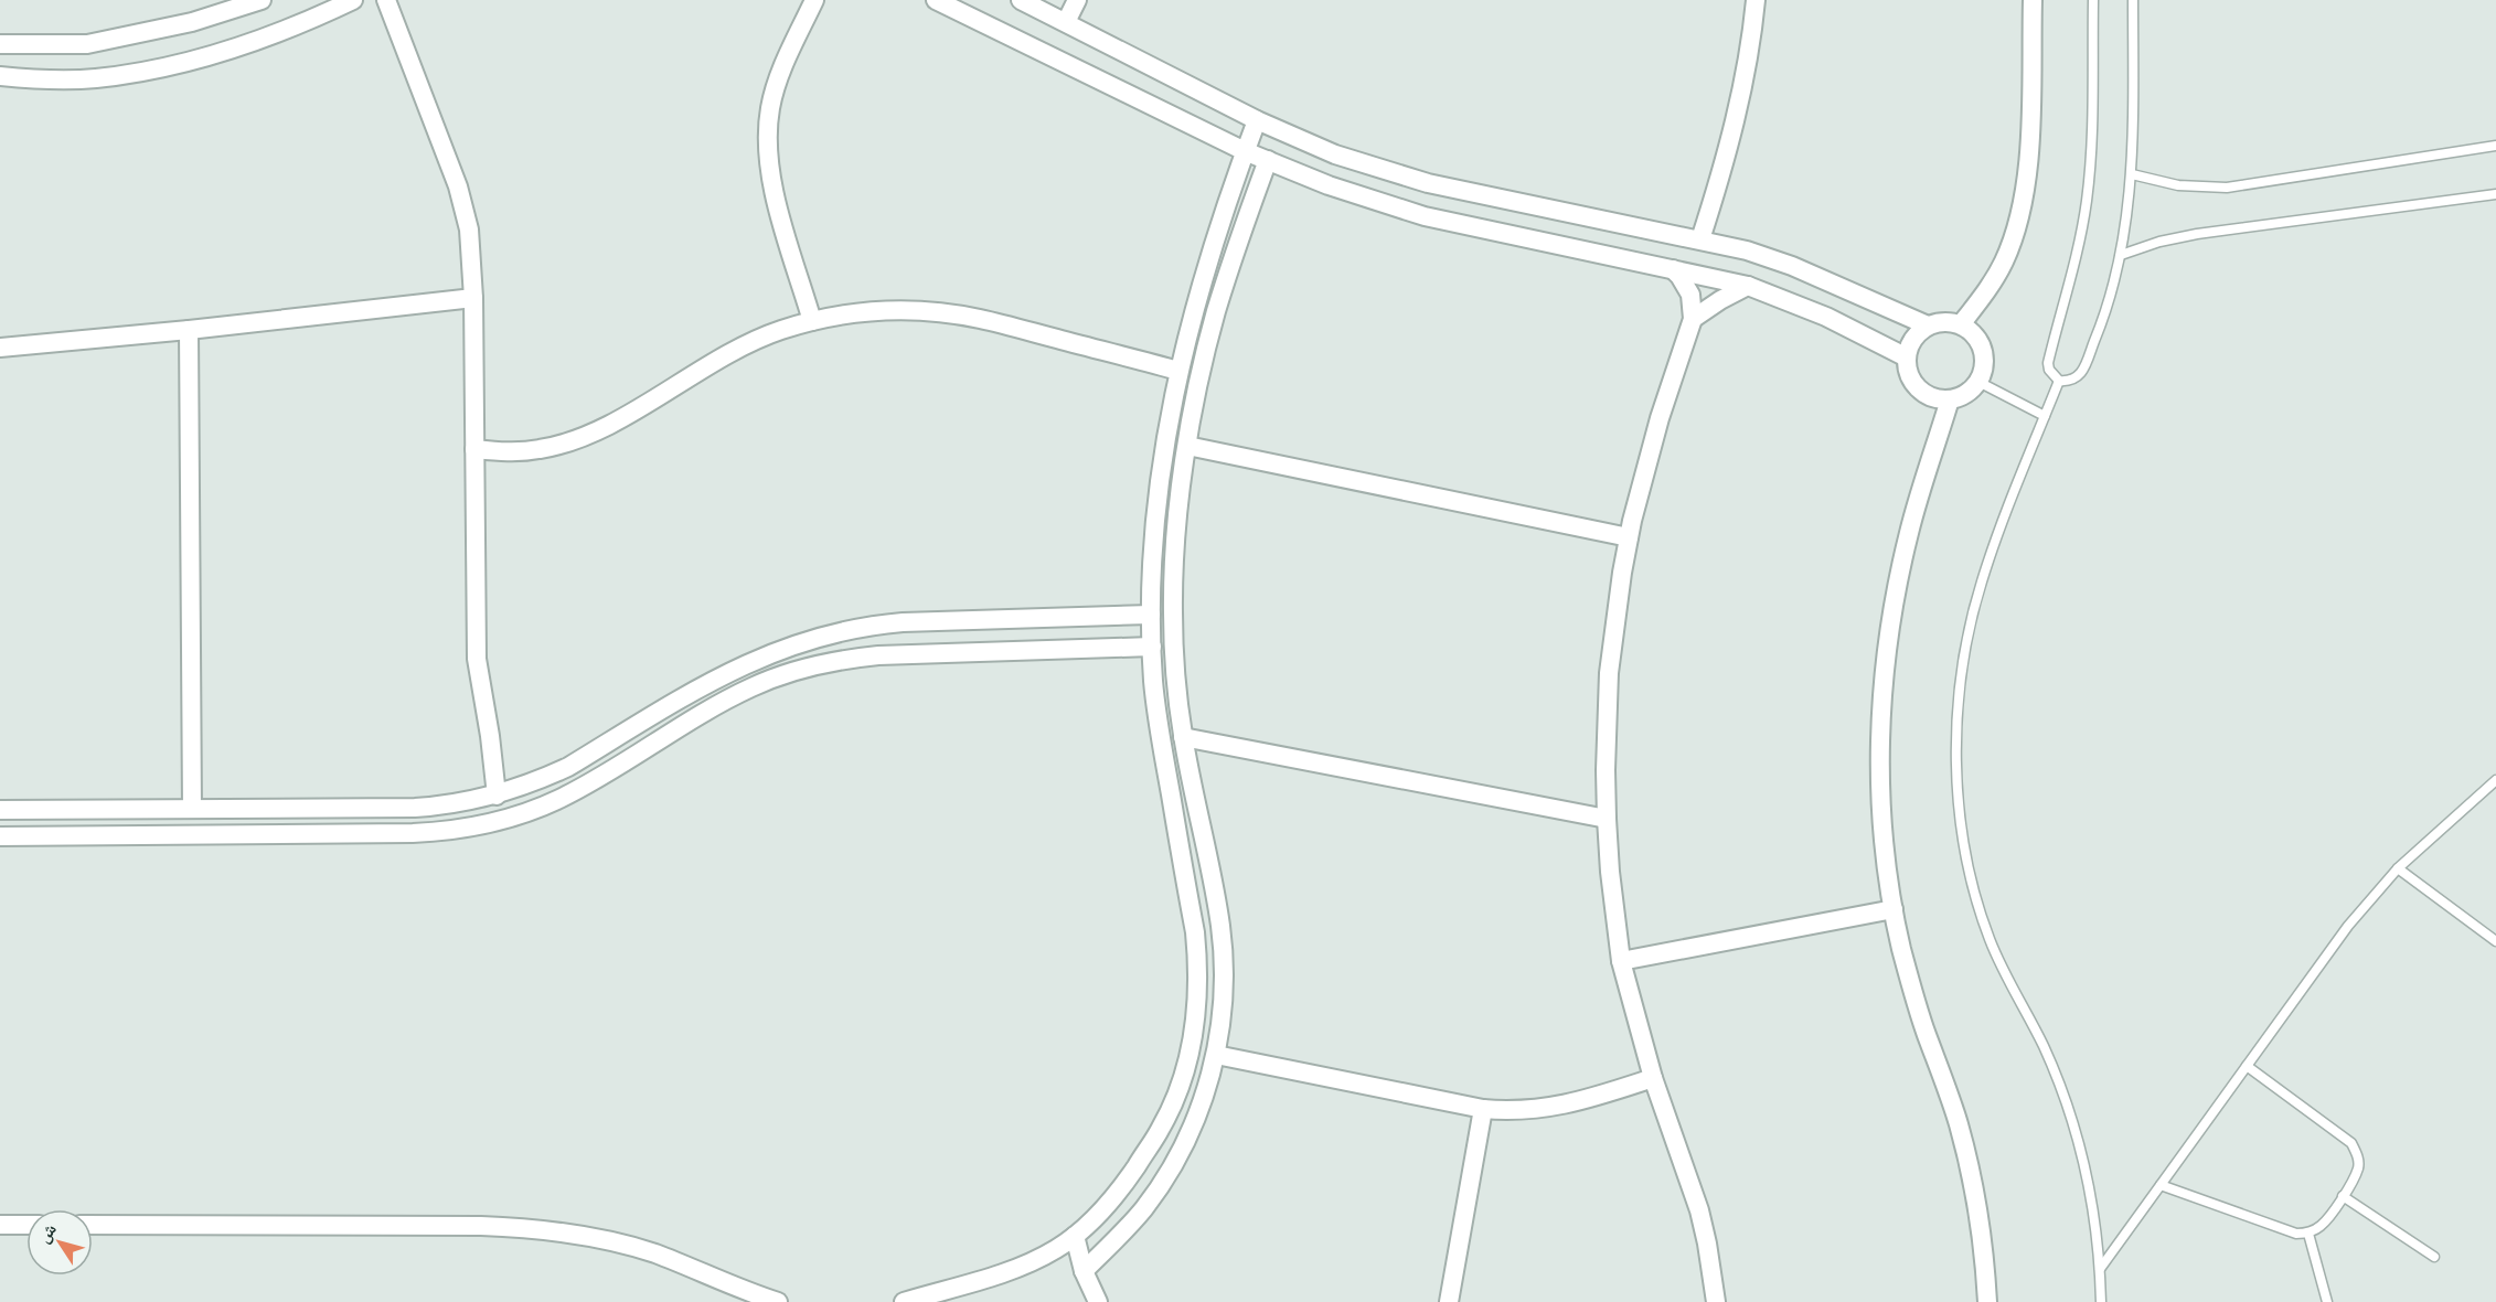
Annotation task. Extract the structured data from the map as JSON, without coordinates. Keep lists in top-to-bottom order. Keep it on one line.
{"north":"top left"}
